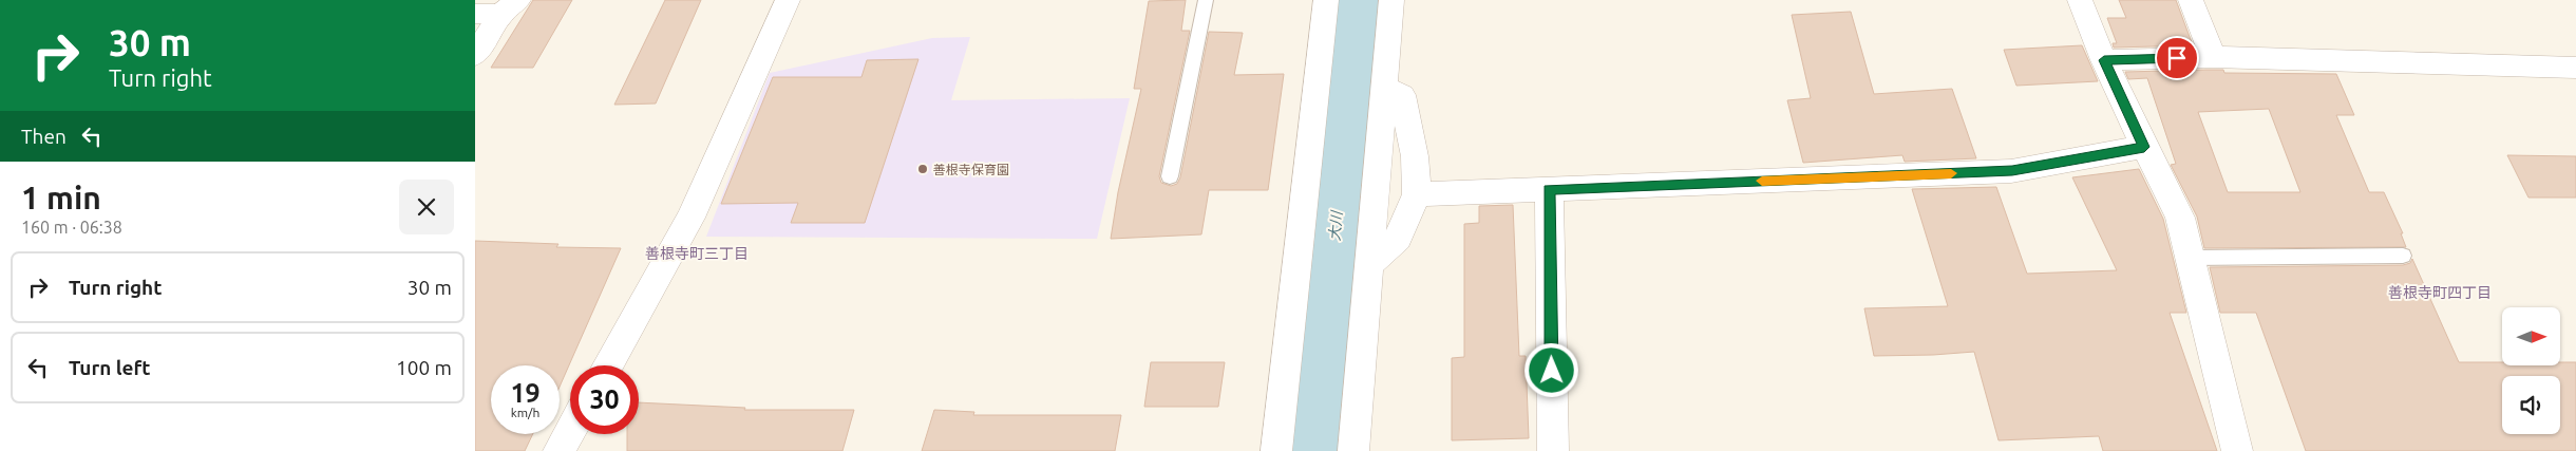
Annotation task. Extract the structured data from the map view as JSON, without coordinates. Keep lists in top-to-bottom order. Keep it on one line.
{"districts":["善根寺町三丁目","善根寺町四丁目"],"water":["大川"],"places":["善根寺保育園"],"north":"right","page":{"turn":["30 m","Turn right"],"then":"Then","heading":["1 min","160 m · 06:38"],"list":[{"name":"Turn right","value":"30 m"},{"name":"Turn left","value":"100 m"}],"speed":"19 km/h","limit":"30"}}
